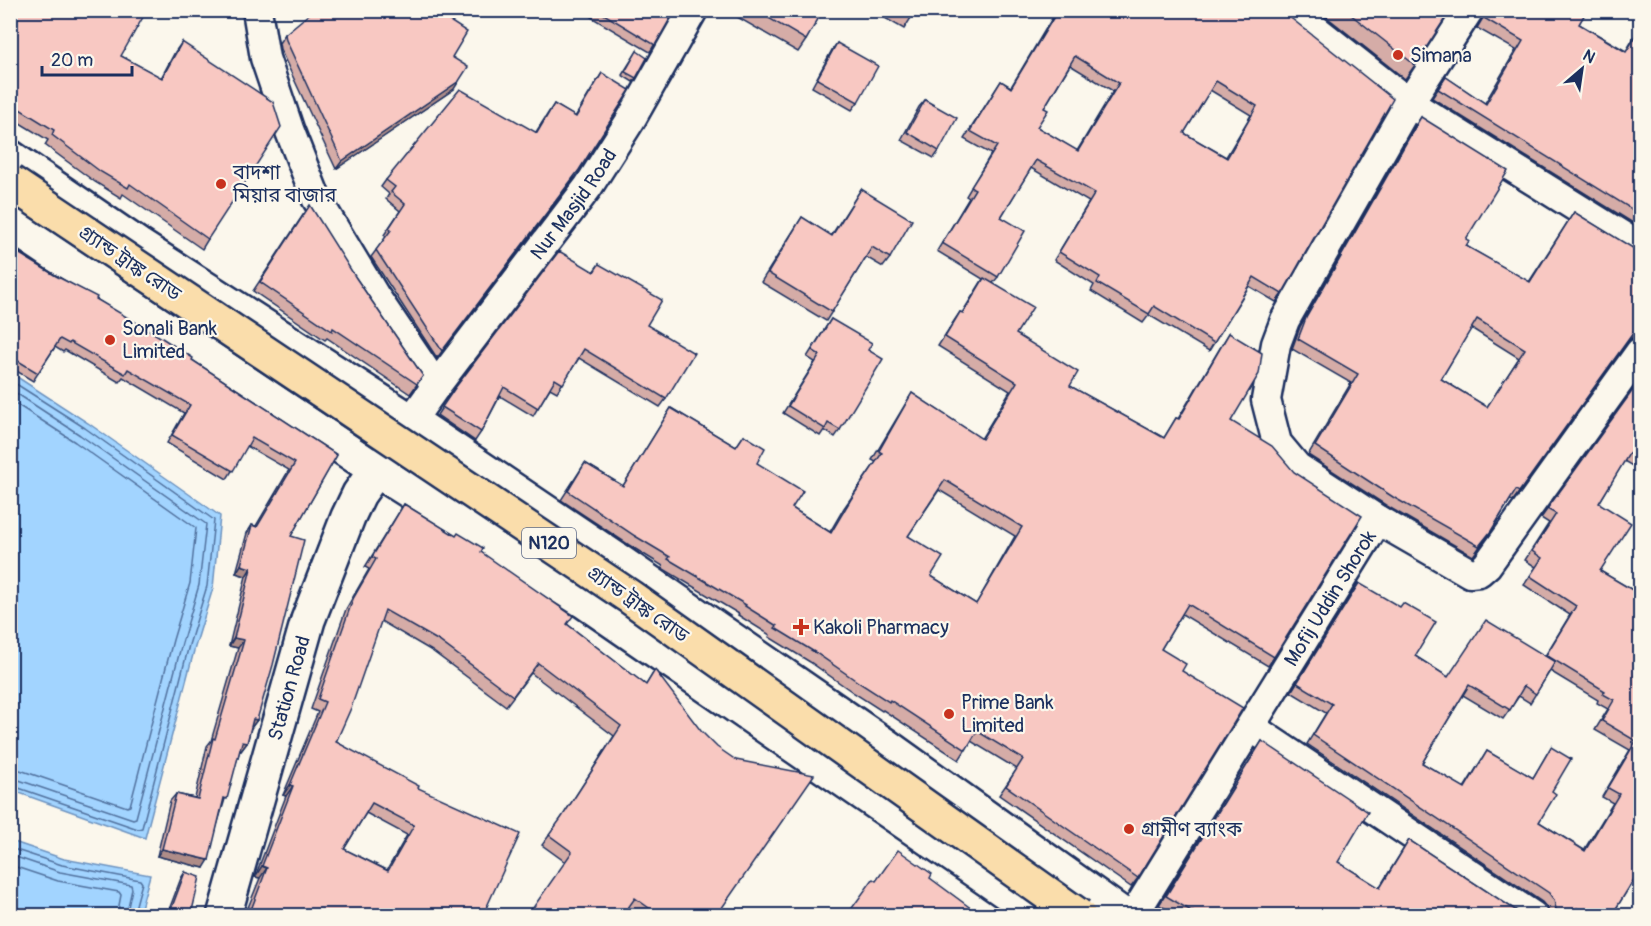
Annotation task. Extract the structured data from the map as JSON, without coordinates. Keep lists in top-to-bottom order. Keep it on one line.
{"streets":{"highway":["গ্র্যান্ড ট্রাঙ্ক রোড","N120"],"street":["Nur Masjid Road","Mofij Uddin Shorok","Station Road"]},"crossings":[["Nur Masjid Road","Station Road"]],"places":{"other":["Simana","বাদশা মিয়ার বাজার","Sonali Bank Limited","Prime Bank Limited","গ্রামীণ ব্যাংক"],"health":["Kakoli Pharmacy"]},"scale_bar":"20 m","north":"top right"}
